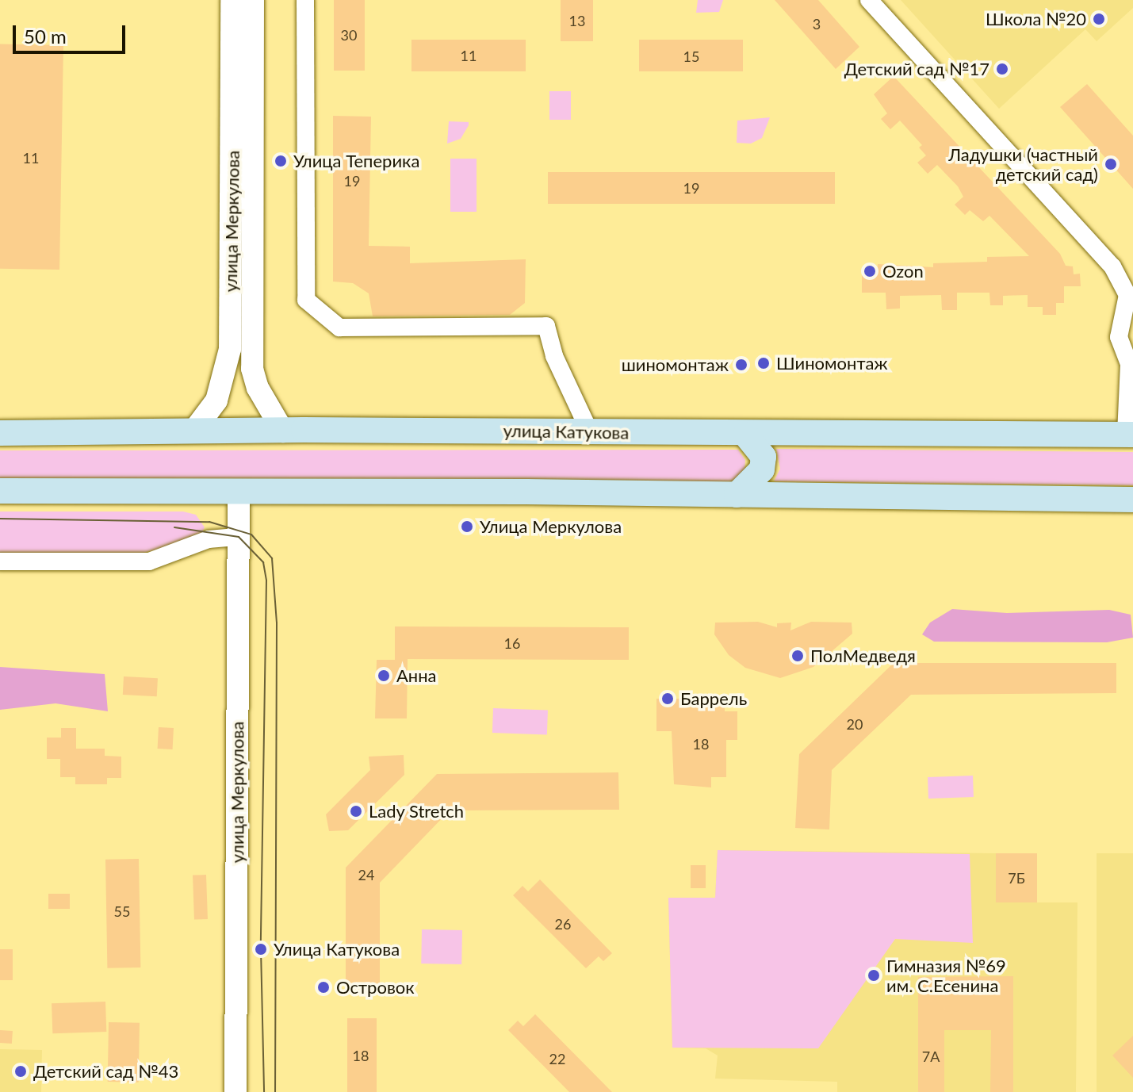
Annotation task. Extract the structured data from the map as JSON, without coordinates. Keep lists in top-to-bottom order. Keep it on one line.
{"streets":{"main road":["улица Катукова"],"street":["улица Меркулова"]},"crossings":[["улица Меркулова","улица Катукова"]],"places":["Школа №20","Детский сад №17","Улица Теперика","Ладушки (частный детский сад)","Ozon","Шиномонтаж","шиномонтаж","Улица Меркулова","ПолМедведя","Анна","Баррель","Lady Stretch","Улица Катукова","Гимназия №69 им. С.Есенина","Островок","Детский сад №43"],"house_numbers":["13","3","30","11","15","11","19","19","16","20","18","24","7Б","55","26","18","7А","22"],"scale_bar":"50 m"}
